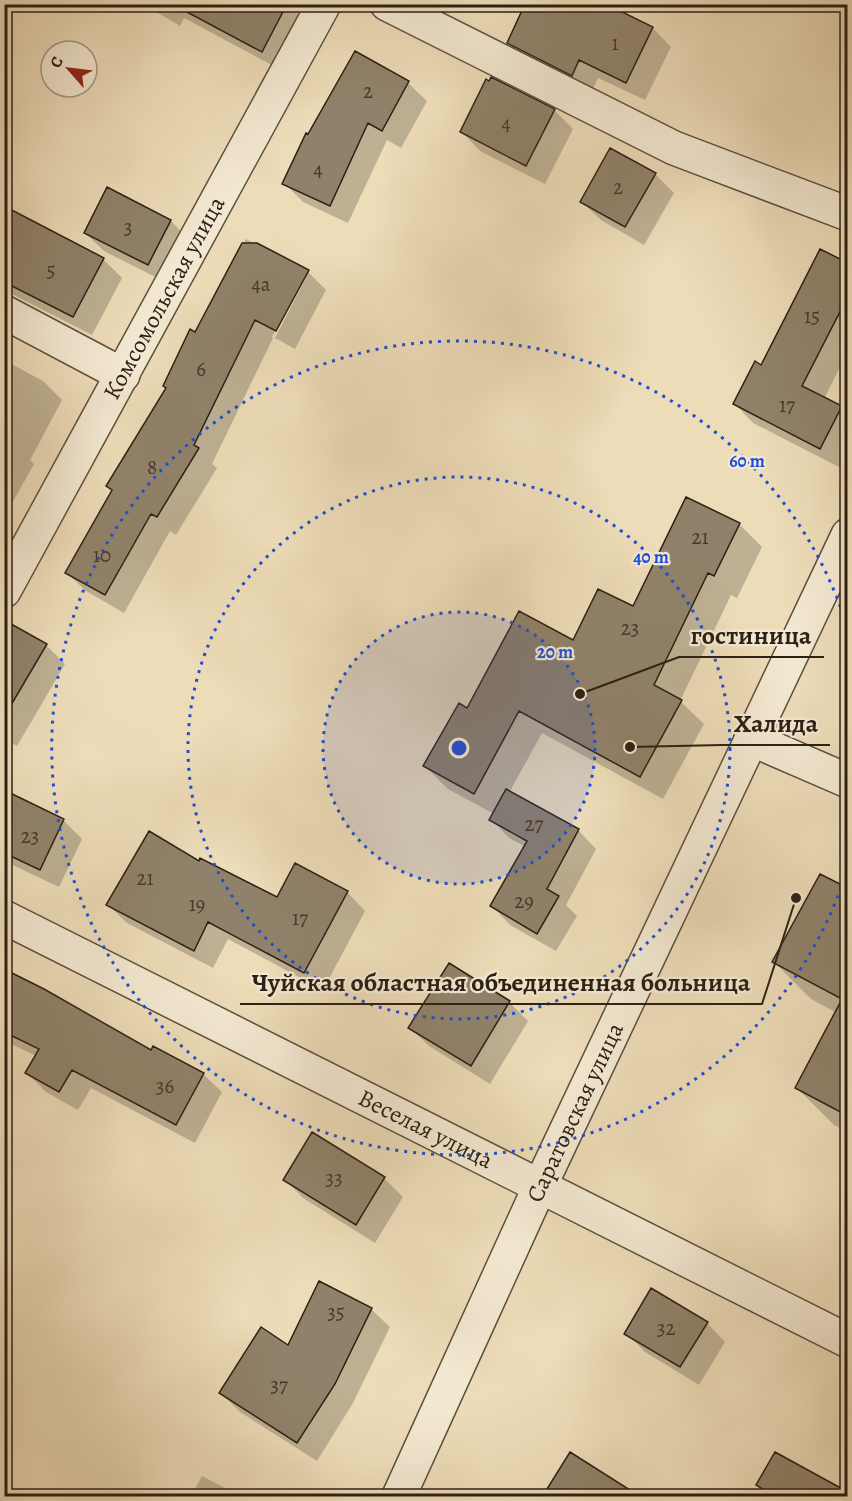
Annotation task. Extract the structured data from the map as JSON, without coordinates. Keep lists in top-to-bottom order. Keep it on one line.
{"streets":{"street":["Комсомольская улица","Саратовская улица","Веселая улица"]},"crossings":[["Саратовская улица","Веселая улица"]],"places":["гостиница","Халида","Чуйская областная объединенная больница"],"house_numbers":["1","2","4","4","2","3","5","4a","15","6","17","8","21","10","23","27","23","21","29","19","17","36","33","35","32","37"],"north":"top left","rings":["60 m","40 m","20 m"]}
